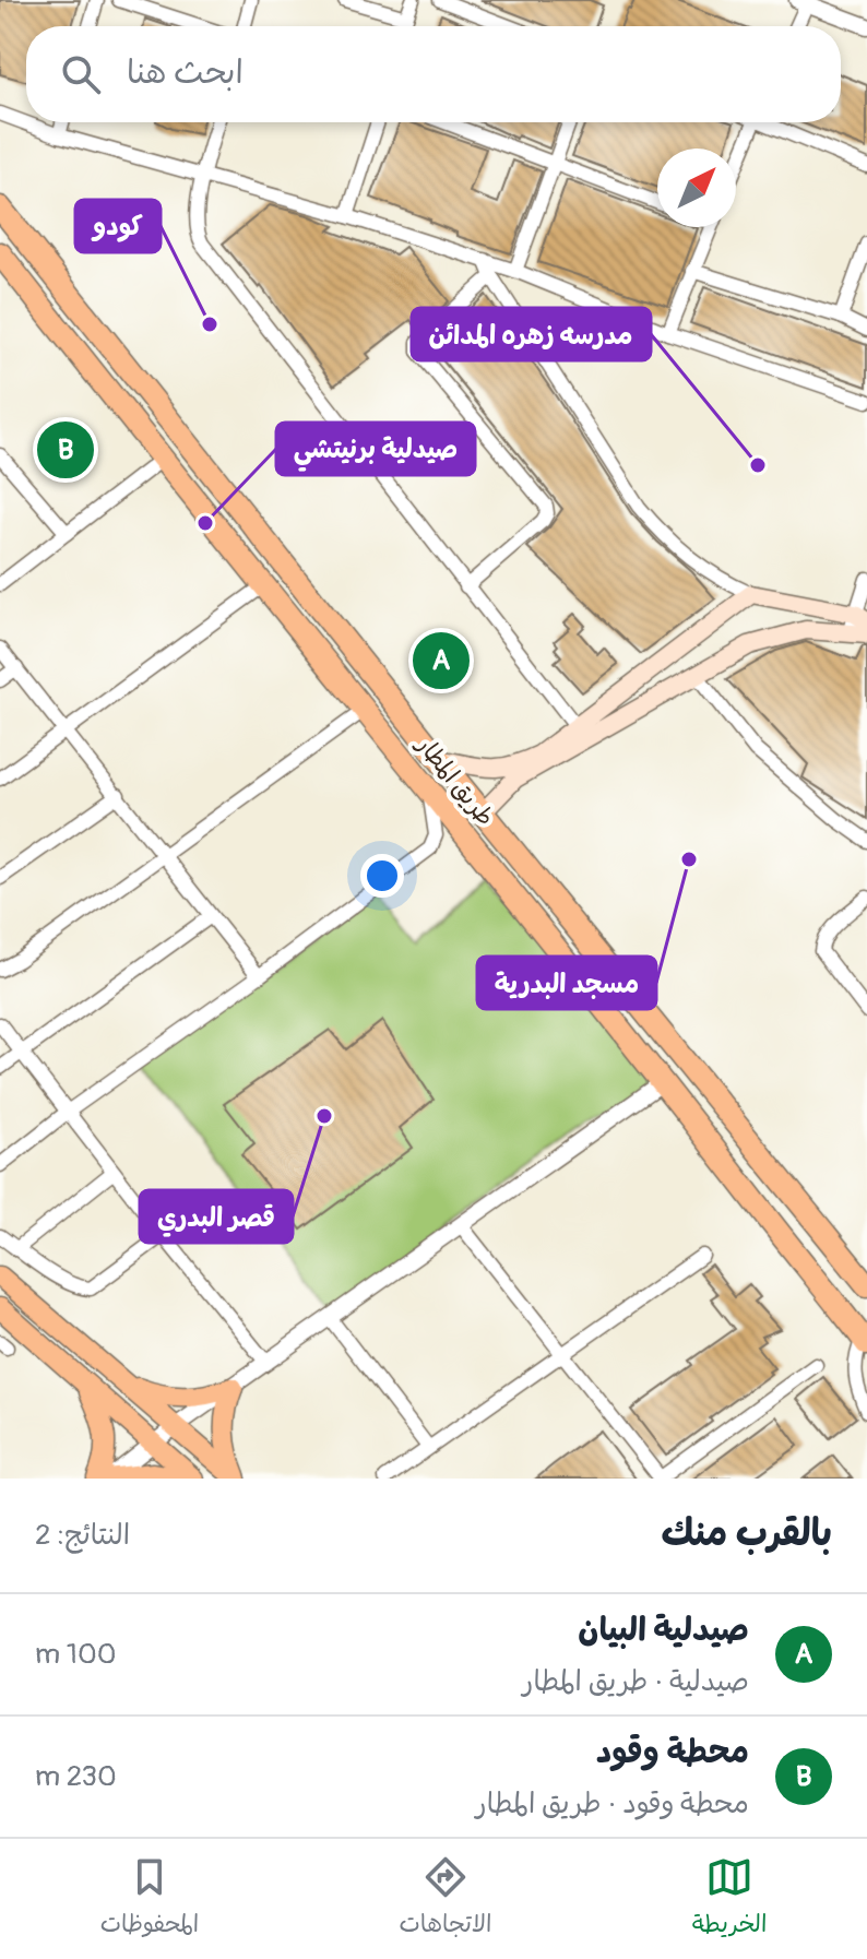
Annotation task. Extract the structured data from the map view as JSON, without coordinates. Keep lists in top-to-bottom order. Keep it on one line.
{"streets":{"highway":["طريق المطار"]},"places":["كودو","مدرسه زهره المدائن","صيدلية برنيتشي","مسجد البدرية","قصر البدري"],"north":"top right","page":{"search":"ابحث هنا","pins":["B","A"],"heading":["بالقرب منك","النتائج: 2"],"list":[{"mark":"A","name":"صيدلية البيان","note":"صيدلية · طريق المطار","value":"100 m"},{"mark":"B","name":"محطة وقود","note":"محطة وقود · طريق المطار","value":"230 m"}],"nav":["الخريطة","الاتجاهات","المحفوظات"]}}
